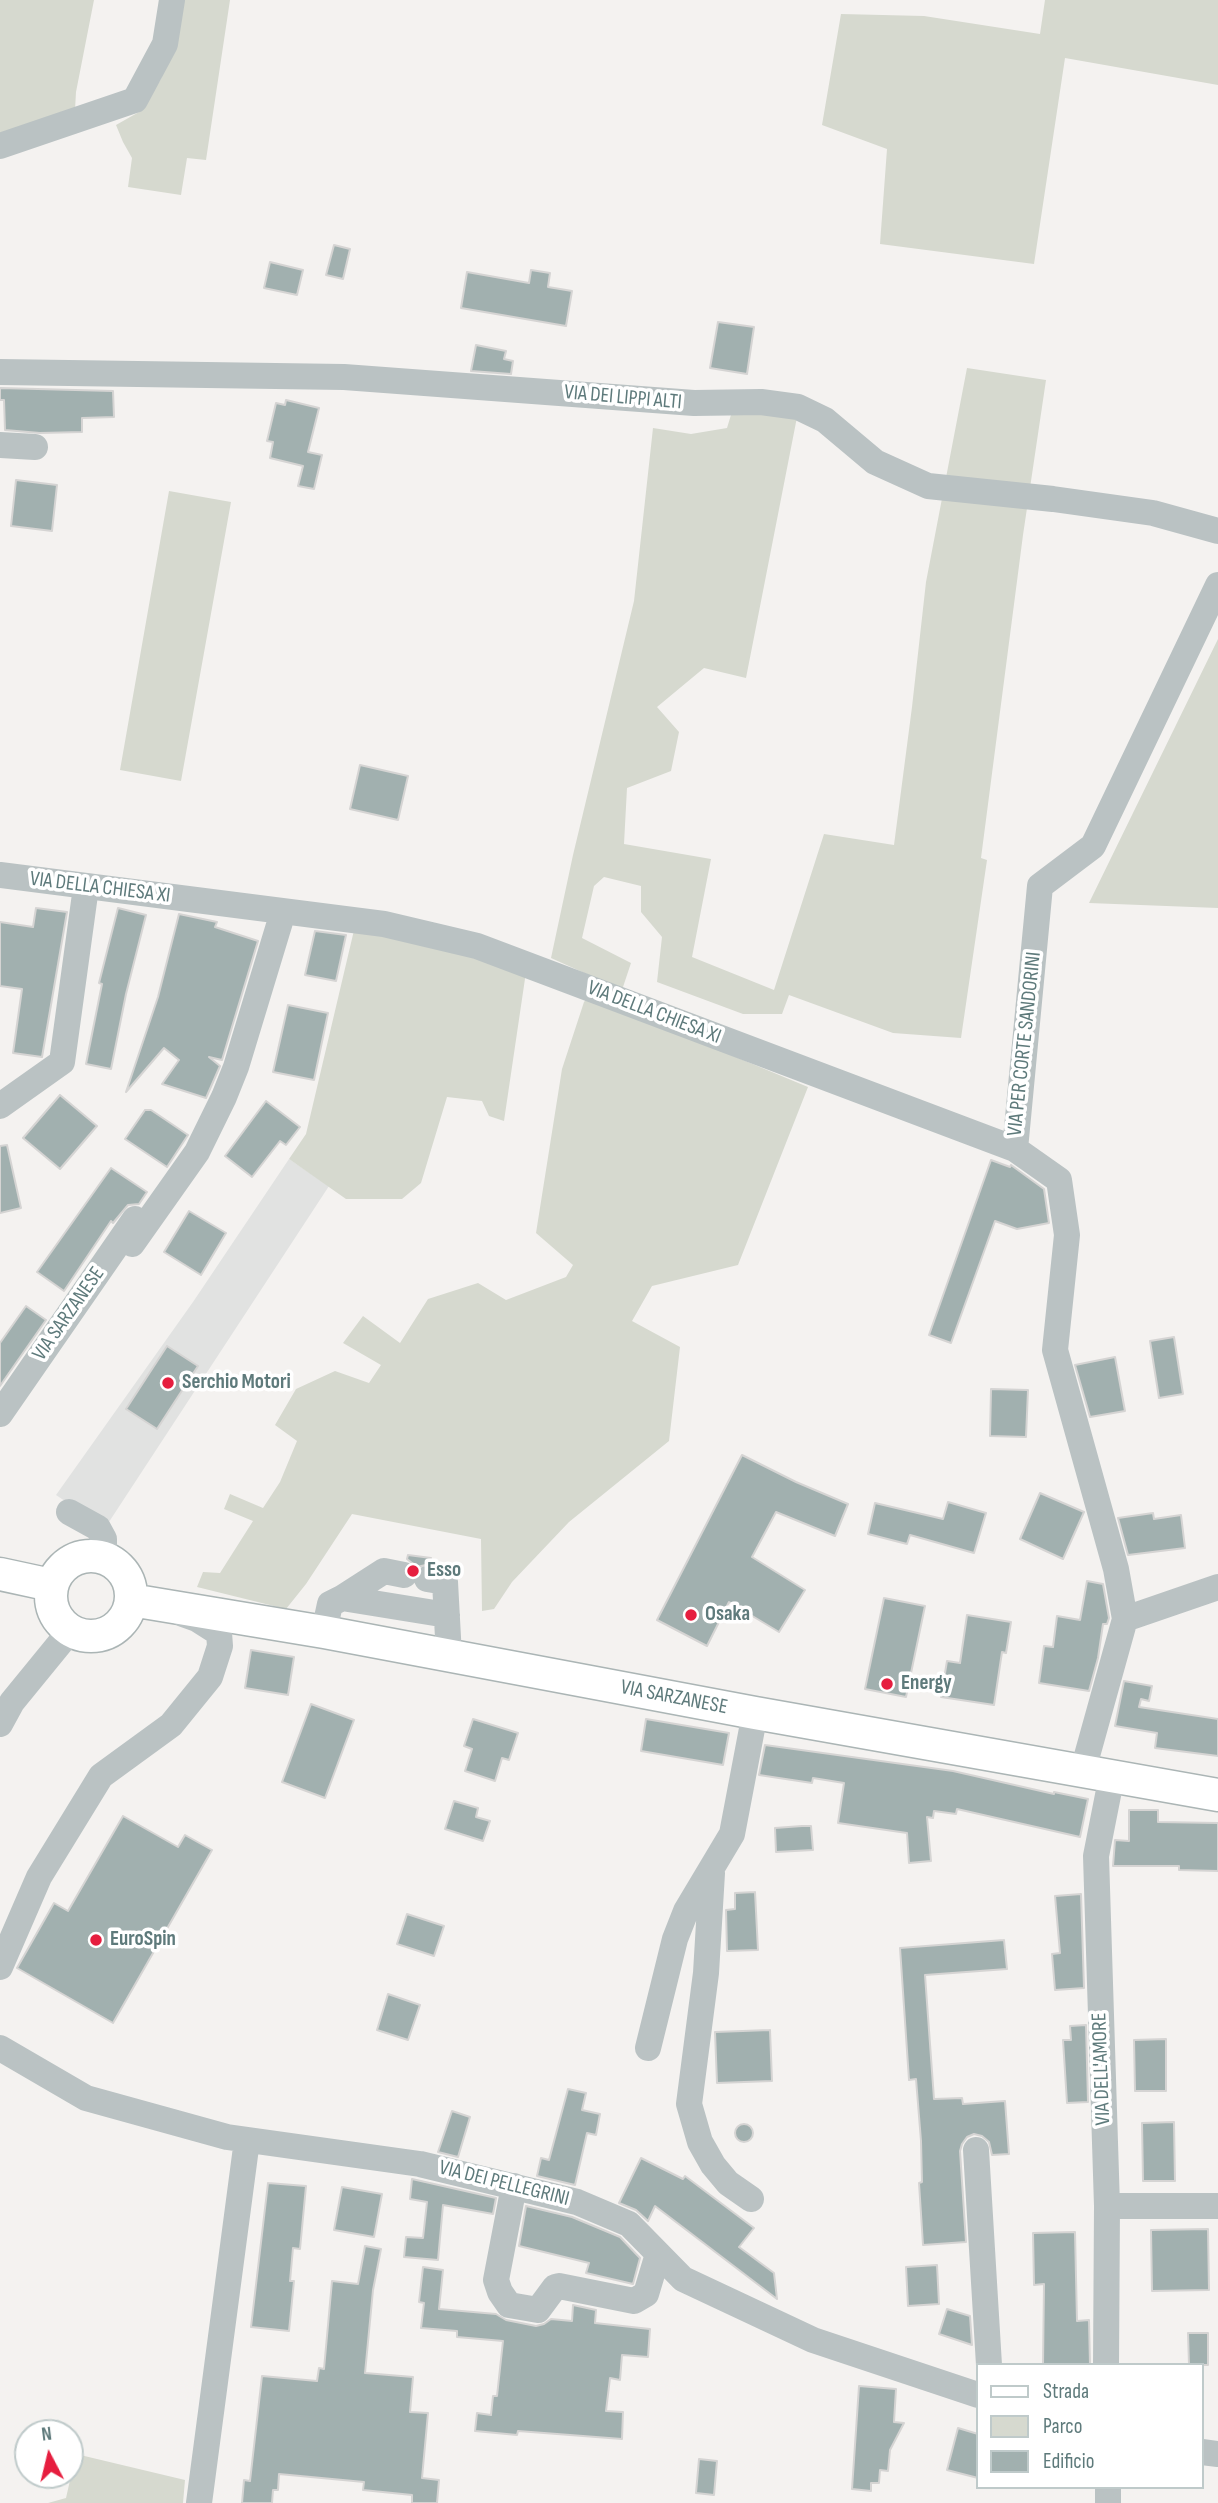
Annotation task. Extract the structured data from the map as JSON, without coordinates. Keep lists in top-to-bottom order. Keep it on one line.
{"streets":{"main road":["VIA SARZANESE"],"street":["VIA DEI LIPPI ALTI","VIA DELLA CHIESA XI","VIA PER CORTE SANDORINI","VIA DELL'AMORE","VIA DEI PELLEGRINI"]},"crossings":[["VIA DELLA CHIESA XI","VIA PER CORTE SANDORINI"],["VIA PER CORTE SANDORINI","VIA SARZANESE"],["VIA PER CORTE SANDORINI","VIA DELL'AMORE"],["VIA SARZANESE","VIA DELL'AMORE"]],"places":["Serchio Motori","Esso","Osaka","Energy","EuroSpin"],"legend":["Strada","Parco","Edificio"],"north":"top"}
